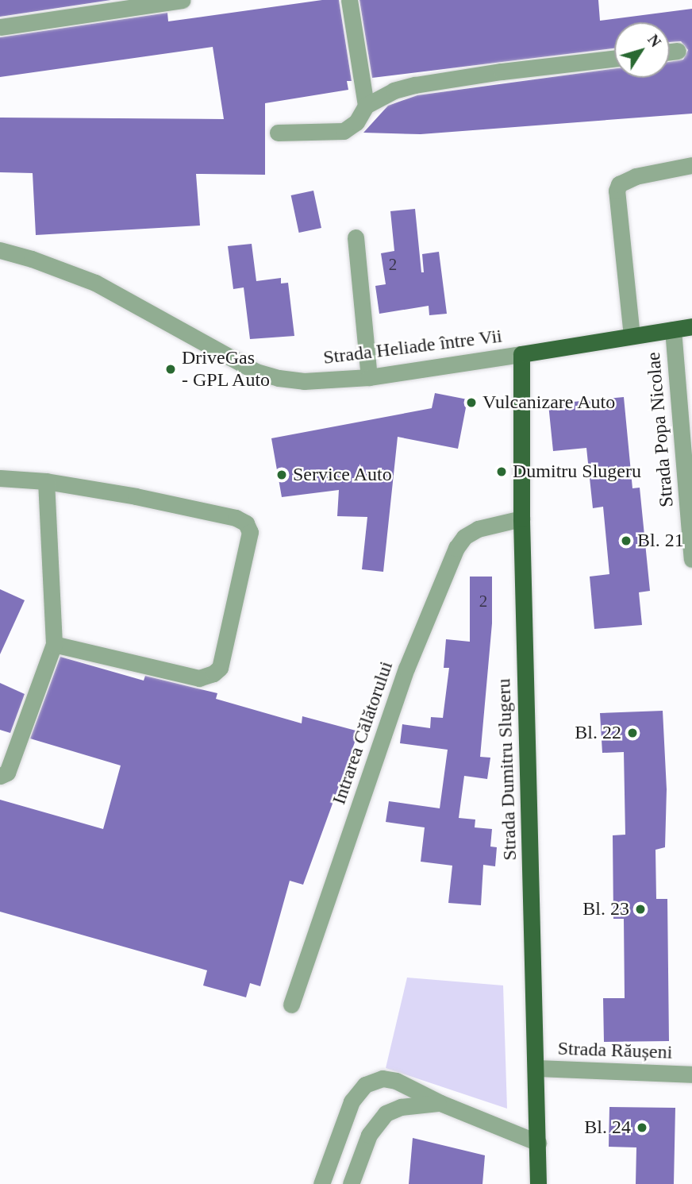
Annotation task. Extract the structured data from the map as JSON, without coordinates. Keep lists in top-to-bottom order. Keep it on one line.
{"streets":{"main road":["Strada Heliade între Vii","Strada Dumitru Slugeru"],"street":["Strada Popa Nicolae","Intrarea Călătorului","Strada Răușeni"]},"crossings":[["Strada Heliade între Vii","Strada Popa Nicolae"],["Strada Heliade între Vii","Strada Dumitru Slugeru"],["Intrarea Călătorului","Strada Dumitru Slugeru"],["Strada Dumitru Slugeru","Strada Răușeni"]],"places":["DriveGas - GPL Auto","Vulcanizare Auto","Dumitru Slugeru","Service Auto","Bl. 21","Bl. 22","Bl. 23","Bl. 24"],"house_numbers":["2","2"],"north":"top right"}
